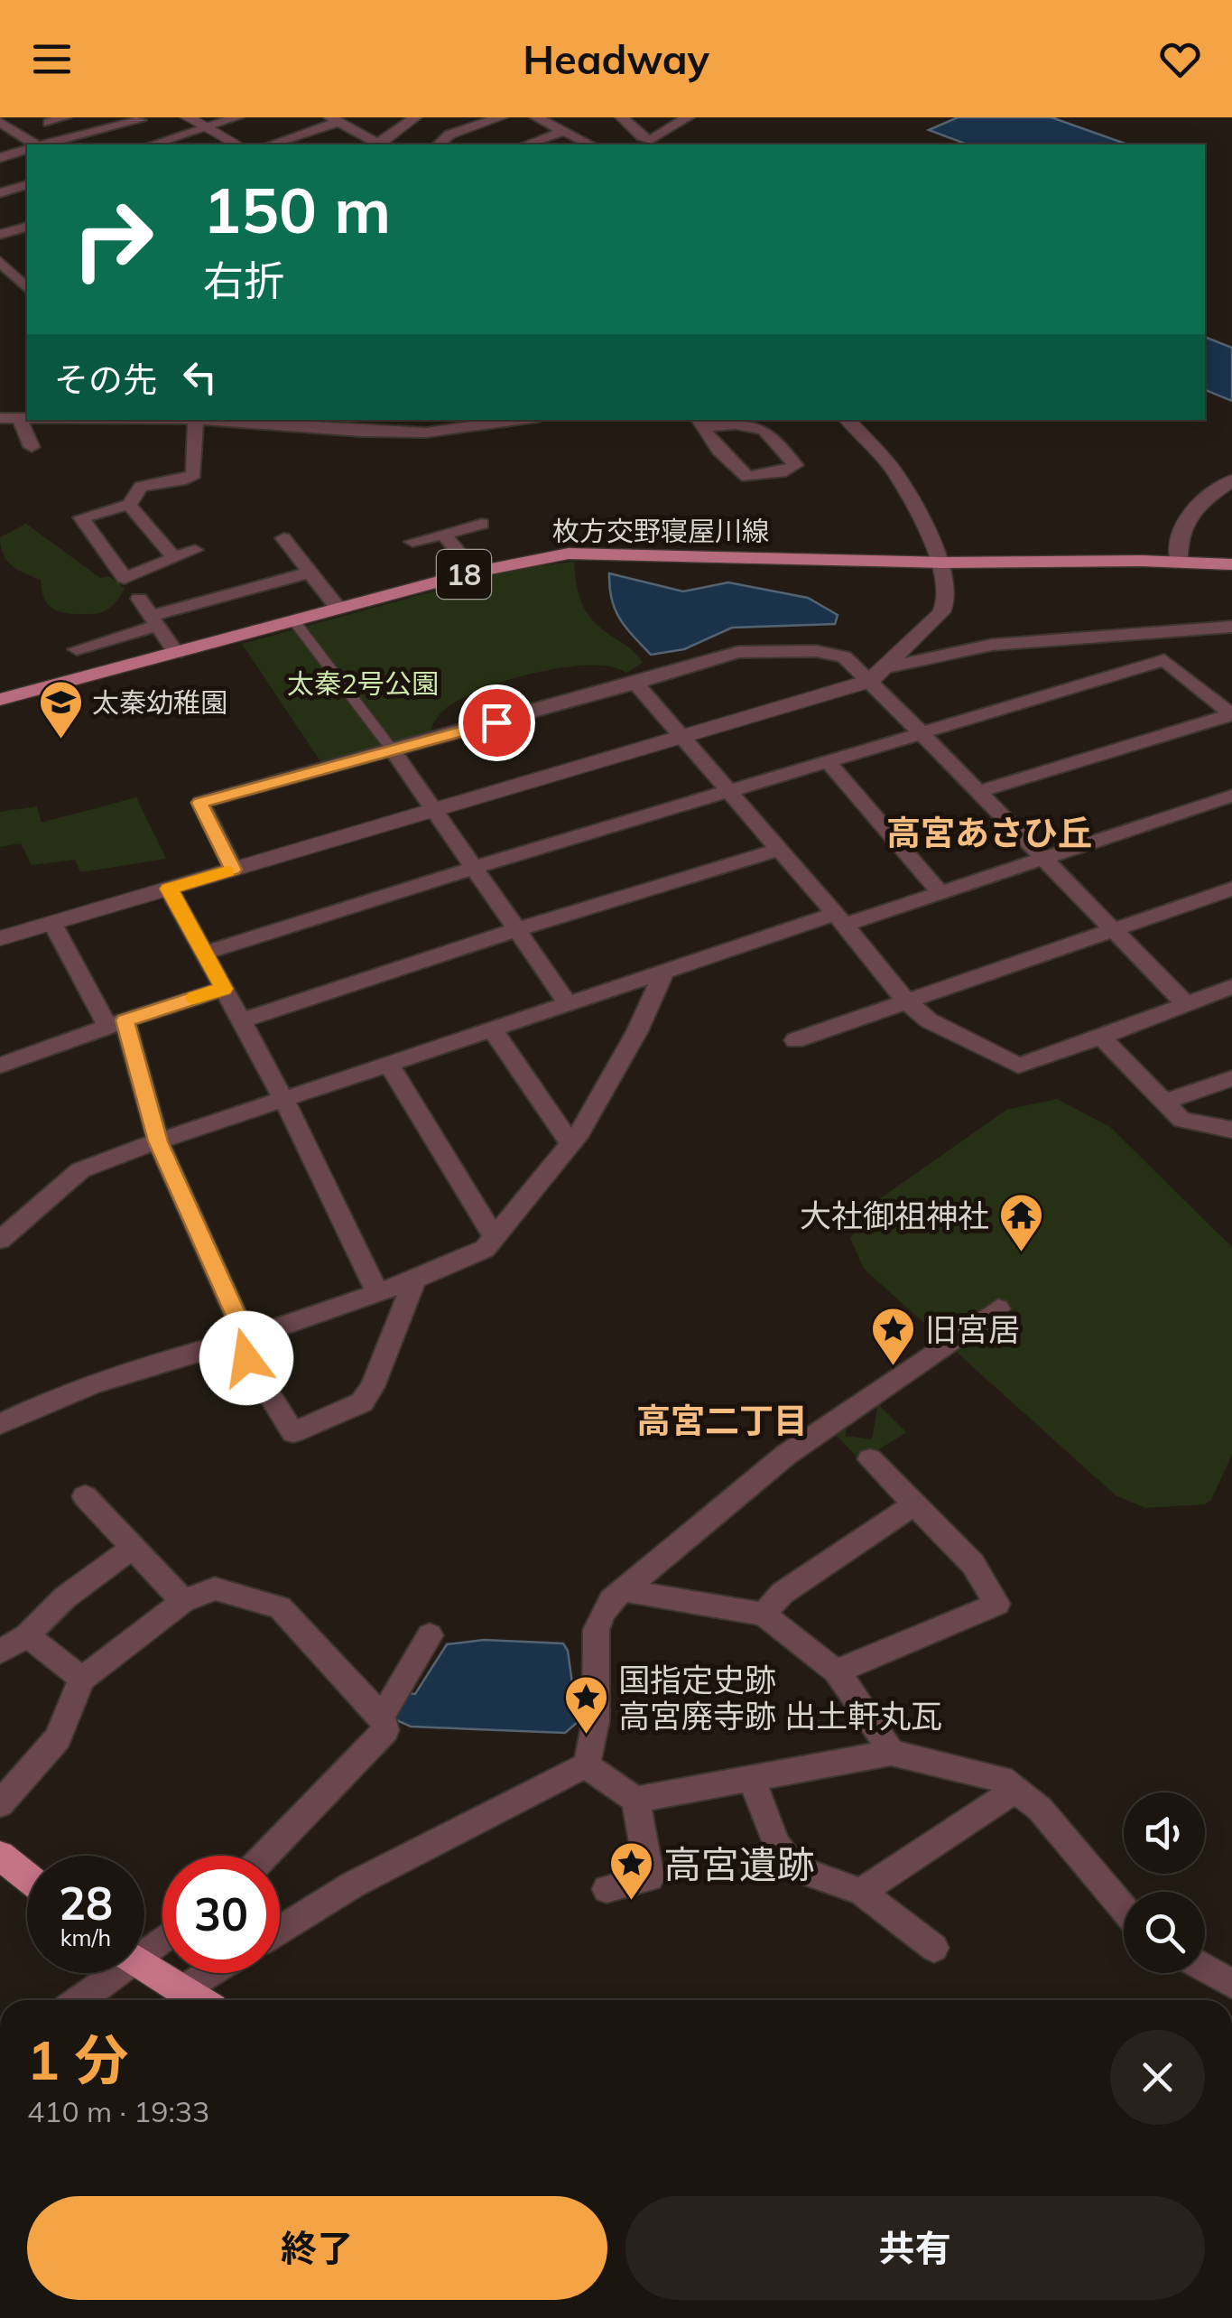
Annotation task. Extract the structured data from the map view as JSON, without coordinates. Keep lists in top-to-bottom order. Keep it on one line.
{"streets":{"main road":["枚方交野寝屋川線","18"]},"districts":["高宮あさひ丘","高宮二丁目"],"parks":["太秦2号公園"],"places":{"school or university":["太秦幼稚園"],"temple":["大社御祖神社"],"place":["旧宮居","国指定史跡 高宮廃寺跡 出土軒丸瓦","高宮遺跡"]},"page":{"header":"Headway","turn":["150 m","右折"],"then":"その先","speed":"28 km/h","limit":"30","heading":["1 分","410 m · 19:33"],"buttons":["終了","共有"]}}
